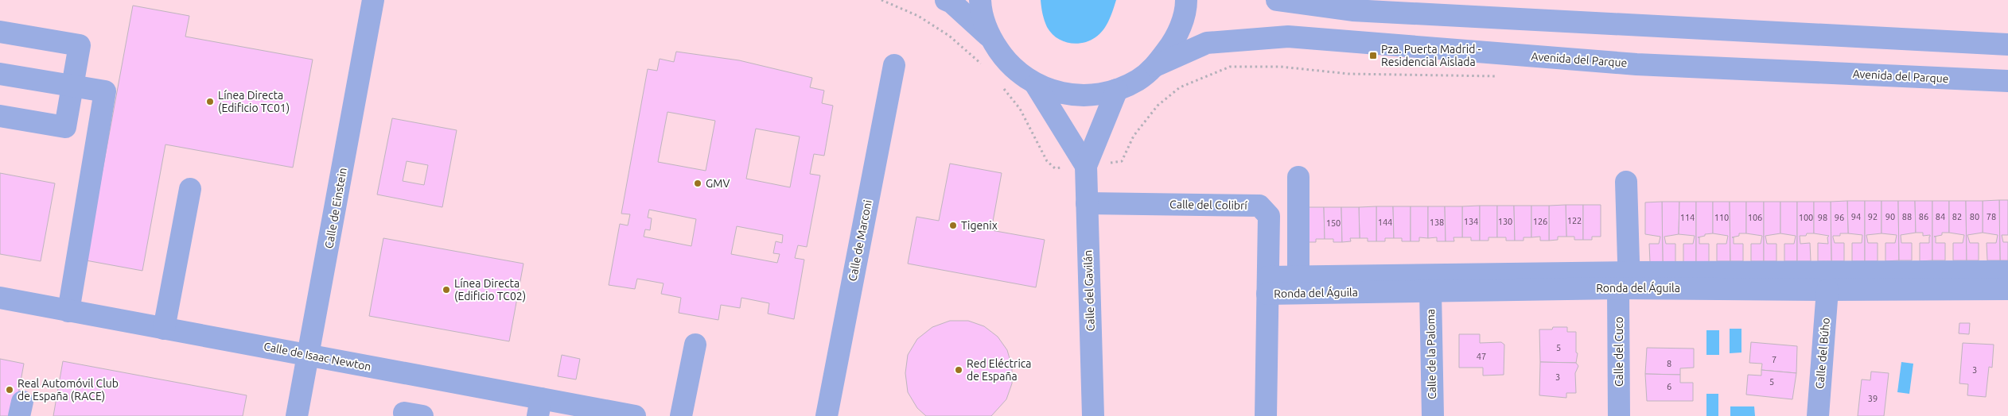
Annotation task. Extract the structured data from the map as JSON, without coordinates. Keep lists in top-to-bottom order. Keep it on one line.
{"streets":{"street":["Avenida del Parque","Calle del Colibrí","Calle de Einstein","Calle de Marconi","Ronda del Águila","Calle del Gavilán","Calle del Cuco","Calle del Búho","Calle de la Paloma","Calle de Isaac Newton"]},"crossings":[["Calle del Colibrí","Ronda del Águila"],["Calle del Colibrí","Calle del Gavilán"],["Calle de Einstein","Calle de Isaac Newton"],["Ronda del Águila","Calle del Cuco"],["Ronda del Águila","Calle del Búho"],["Ronda del Águila","Calle de la Paloma"]],"places":{"transit":["Pza. Puerta Madrid - Residencial Aislada"],"other":["Línea Directa (Edificio TC01)","GMV","Tigenix","Línea Directa (Edificio TC02)","Red Eléctrica de España","Real Automóvil Club de España (RACE)"]},"house_numbers":["94","92","90","88","86","84","82","80","78","114","110","106","100","98","96","122","134","130","126","144","138","150","5","47","7","8","3","3","5","6","39"]}
